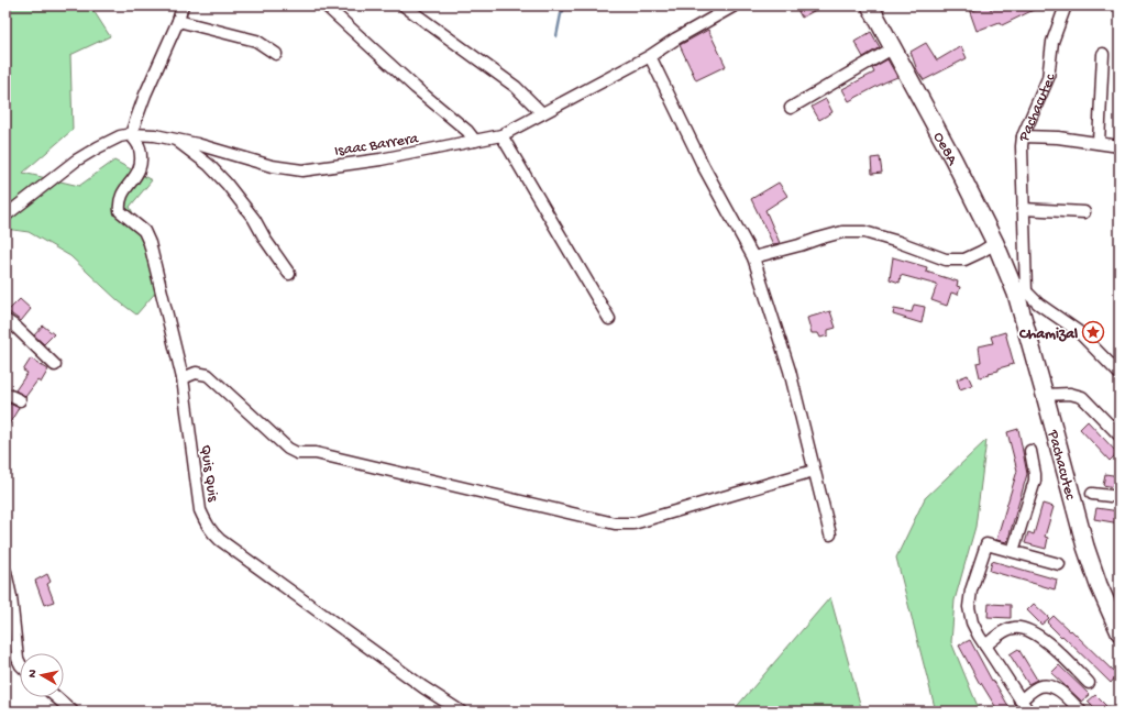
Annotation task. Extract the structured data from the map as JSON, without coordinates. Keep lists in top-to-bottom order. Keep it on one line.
{"streets":{"street":["Pachacutec","Isaac Barrera","Oe8A","Quis Quis"]},"crossings":[["Pachacutec","Oe8A"],["Isaac Barrera","Quis Quis"]],"places":{"place":["Chamizal"]},"north":"left"}
